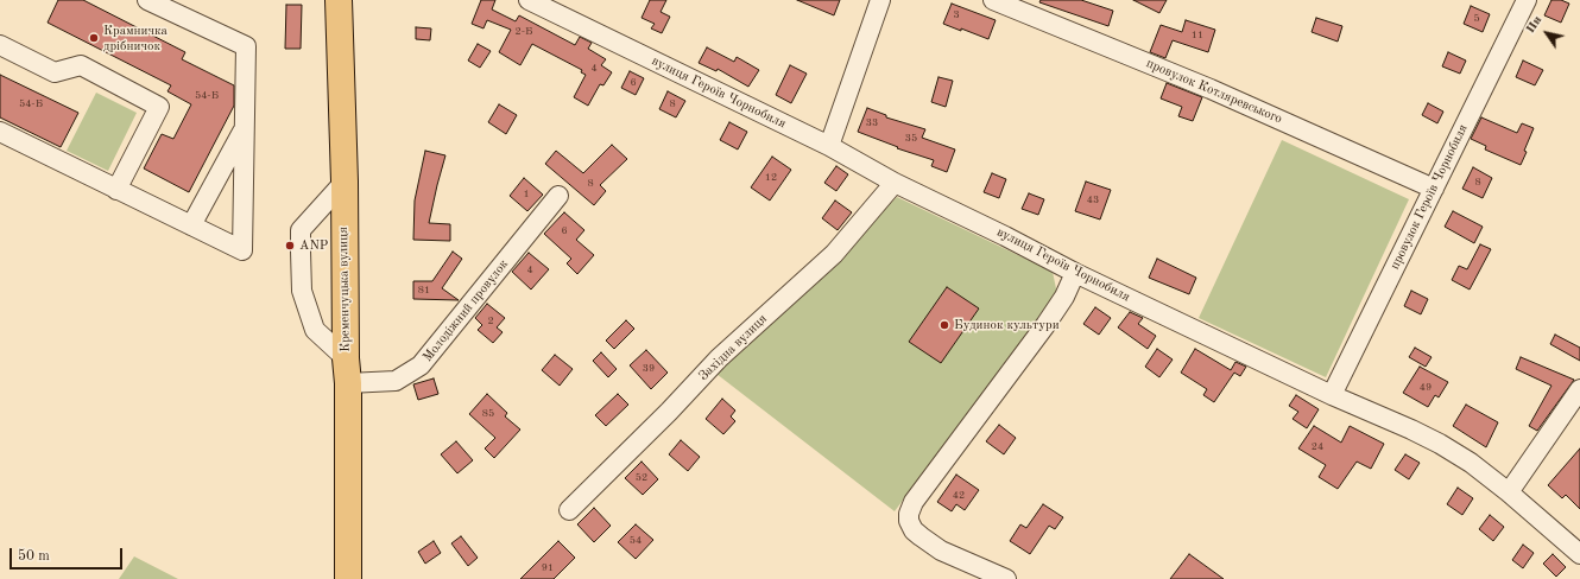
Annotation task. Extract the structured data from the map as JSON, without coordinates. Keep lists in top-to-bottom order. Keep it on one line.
{"streets":{"highway":["Кременчуцька вулиця"],"street":["провулок Котляревського","вулиця Героїв Чорнобиля","провулок Героїв Чорнобиля","Молодіжний провулок","Західна вулиця"]},"crossings":[["провулок Котляревського","провулок Героїв Чорнобиля"],["вулиця Героїв Чорнобиля","провулок Героїв Чорнобиля"],["вулиця Героїв Чорнобиля","Західна вулиця"],["Кременчуцька вулиця","Молодіжний провулок"]],"places":["Крамничка дрібничок","ANP","Будинок культури"],"house_numbers":["3","5","2-Б","11","4","6","54-Б","54-Б","8","33","35","12","8","8","1","43","6","4","81","2","39","49","85","24","52","42","54","91"],"scale_bar":"50 m","north":"top left"}
